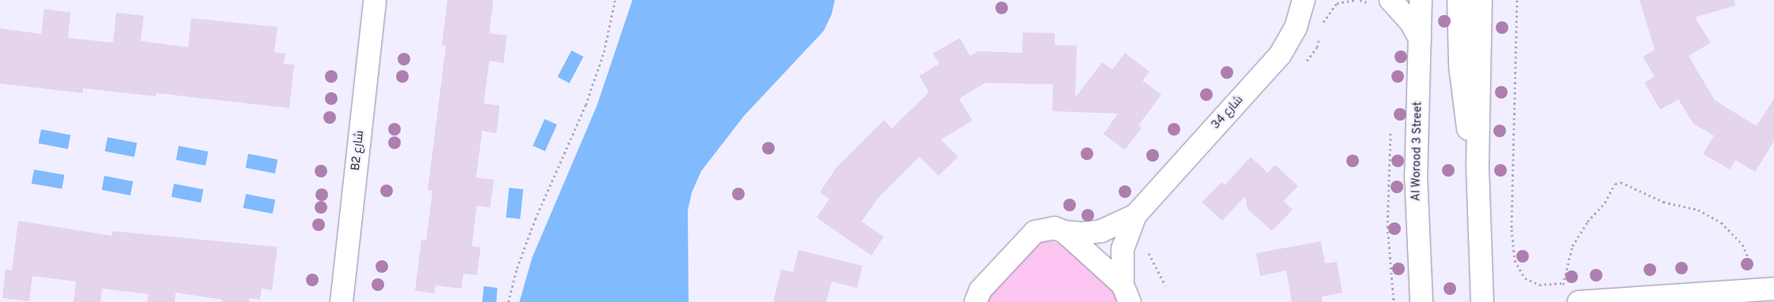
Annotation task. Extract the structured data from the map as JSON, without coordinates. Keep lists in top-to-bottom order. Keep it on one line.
{"streets":{"street":["شارع 34","B2 شارع","Al Worood 3 Street"]}}
